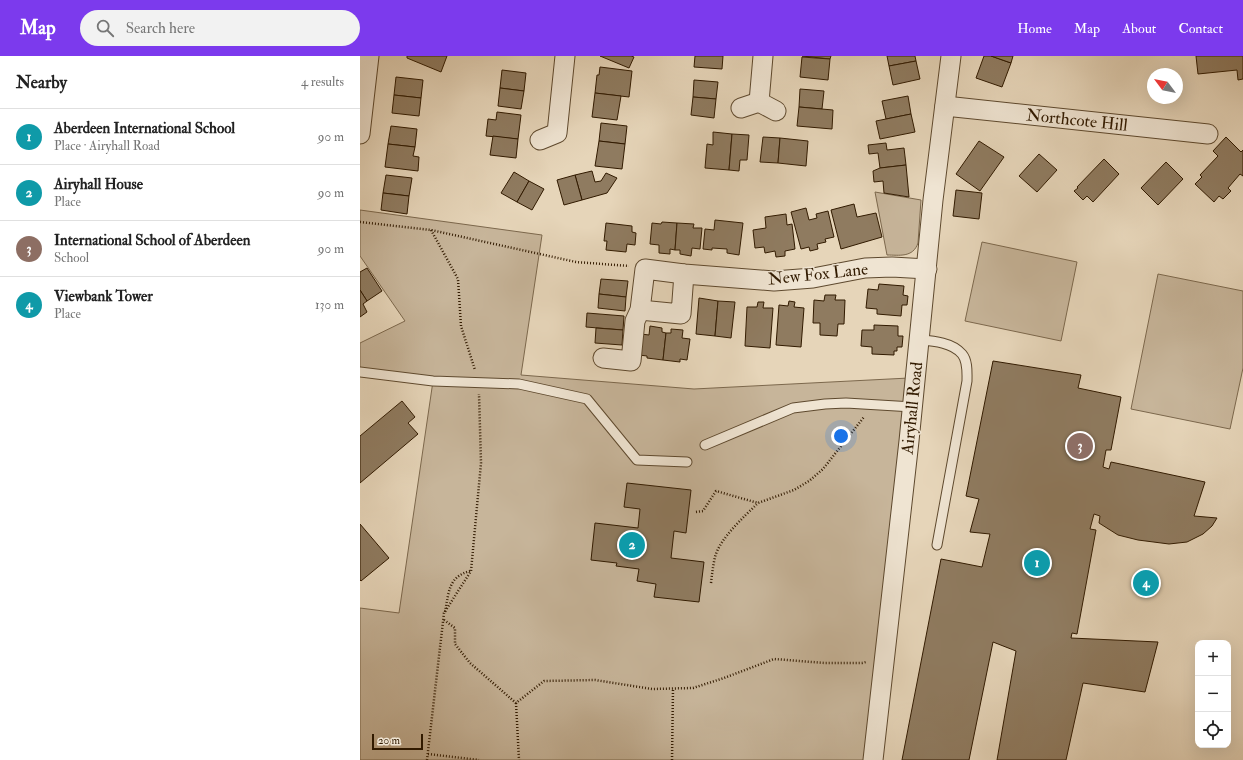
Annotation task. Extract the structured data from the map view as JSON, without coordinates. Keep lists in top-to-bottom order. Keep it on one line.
{"streets":{"street":["Northcote Hill","New Fox Lane","Airyhall Road"]},"crossings":[["Northcote Hill","Airyhall Road"],["New Fox Lane","Airyhall Road"]],"scale_bar":"20 m","north":"top left","page":{"header":"Map","search":"Search here","nav":["Home","Map","About","Contact"],"heading":["Nearby","4 results"],"list":[{"mark":"1","name":"Aberdeen International School","note":"Place · Airyhall Road","value":"90 m"},{"mark":"2","name":"Airyhall House","note":"Place","value":"90 m"},{"mark":"3","name":"International School of Aberdeen","note":"School","value":"90 m"},{"mark":"4","name":"Viewbank Tower","note":"Place","value":"130 m"}],"pins":["3","2","1","4"],"map_buttons":["+","−"],"scale":"20 m"}}
